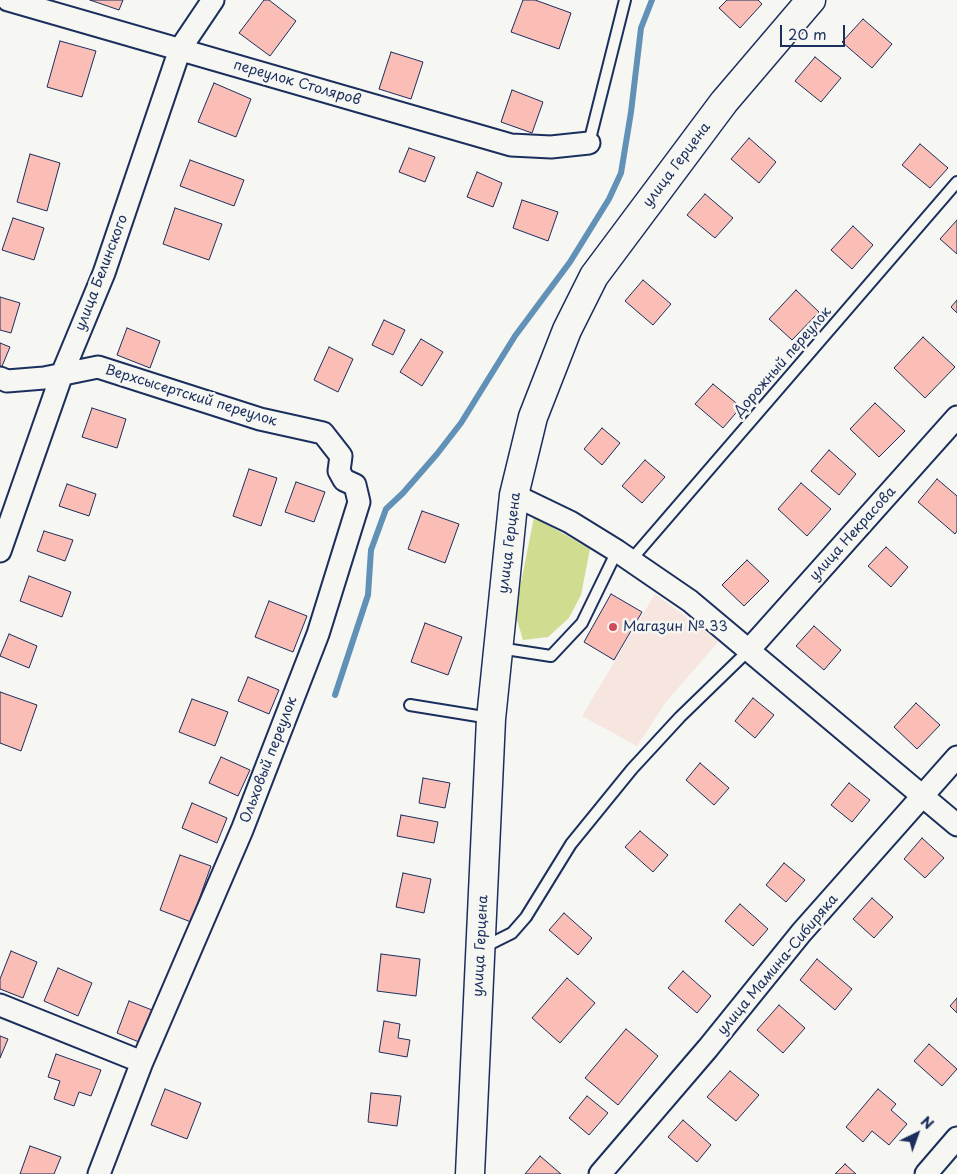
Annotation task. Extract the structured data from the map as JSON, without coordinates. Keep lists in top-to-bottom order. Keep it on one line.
{"streets":{"main road":["улица Герцена"],"street":["переулок Столяров","улица Белинского","Верхсысертский переулок","улица Некрасова","Ольховый переулок","улица Мамина-Сибиряка"],"lane":["Дорожный переулок"]},"crossings":[["переулок Столяров","улица Белинского"],["улица Герцена","Дорожный переулок"],["улица Белинского","Верхсысертский переулок"],["Верхсысертский переулок","Ольховый переулок"]],"places":["Магазин № 33"],"scale_bar":"20 m","north":"top right"}
